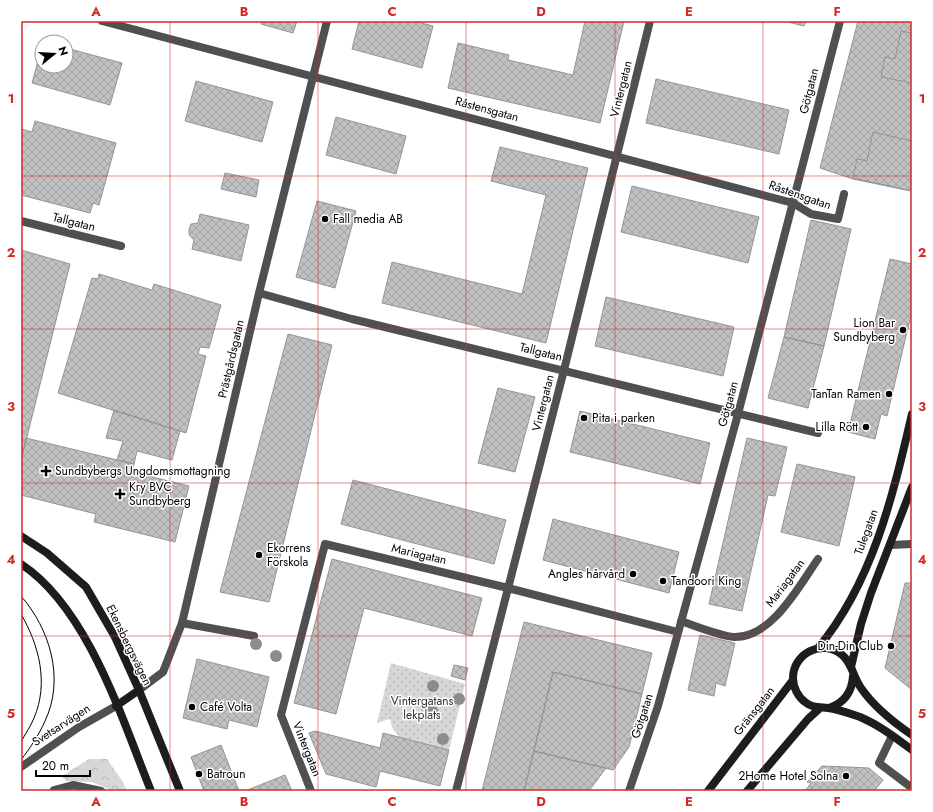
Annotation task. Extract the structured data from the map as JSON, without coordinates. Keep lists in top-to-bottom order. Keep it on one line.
{"streets":{"street":["Vintergatan","Götgatan","Råstensgatan","Tallgatan","Prästgårdsgatan","Tulegatan","Mariagatan","Ekensbergsvägen","Gränsgatan","Svetsarvägen"]},"crossings":[["Vintergatan","Råstensgatan"],["Vintergatan","Tallgatan"],["Vintergatan","Mariagatan"],["Götgatan","Råstensgatan"],["Götgatan","Tallgatan"],["Götgatan","Mariagatan"],["Råstensgatan","Prästgårdsgatan"],["Tallgatan","Prästgårdsgatan"],["Prästgårdsgatan","Ekensbergsvägen"],["Tulegatan","Gränsgatan"]],"parks":["Vintergatans lekplats"],"places":{"other":["Fall media AB","Lion Bar Sundbyberg","TanTan Ramen","Pita i parken","Lilla Rött","Ekorrens Förskola","Angles hårvård","Tandoori King","Din-Din Club","Café Volta","Batroun","2Home Hotel Solna"],"health":["Sundbybergs Ungdomsmottagning","Kry BVC Sundbyberg"]},"scale_bar":"20 m","north":"right","grid":{"columns":["A","B","C","D","E","F"],"rows":["1","2","3","4","5"]}}
